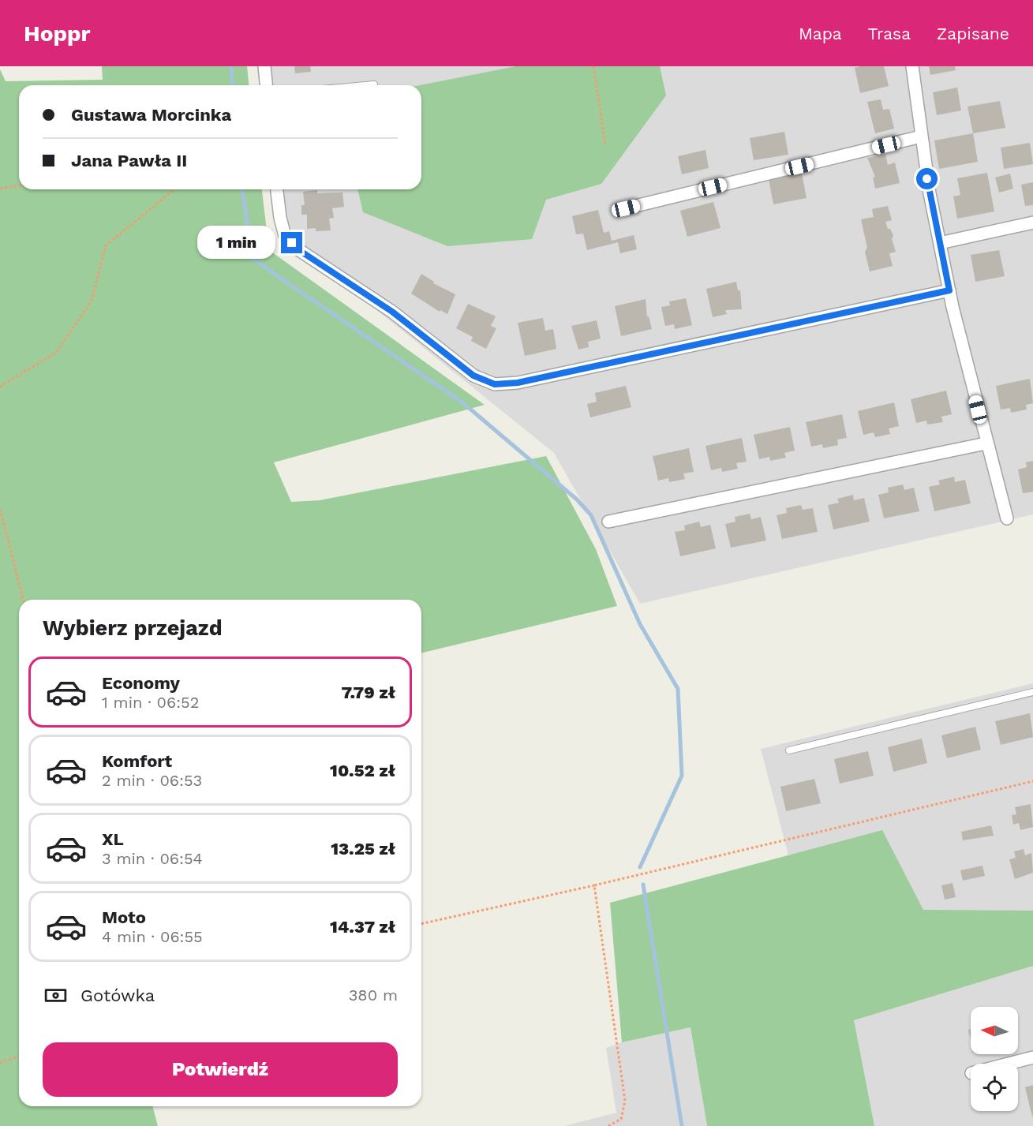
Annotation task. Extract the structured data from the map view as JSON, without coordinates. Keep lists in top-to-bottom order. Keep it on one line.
{"north":"left","page":{"header":"Hoppr","nav":["Mapa","Trasa","Zapisane"],"banner":["Gustawa Morcinka","Jana Pawła II"],"bubble":"1 min","heading":"Wybierz przejazd","list":[{"name":"Economy","note":"1 min · 06:52","value":"7.79 zł"},{"name":"Komfort","note":"2 min · 06:53","value":"10.52 zł"},{"name":"XL","note":"3 min · 06:54","value":"13.25 zł"},{"name":"Moto","note":"4 min · 06:55","value":"14.37 zł"}],"pay":["Gotówka","380 m"],"buttons":"Potwierdź"}}
